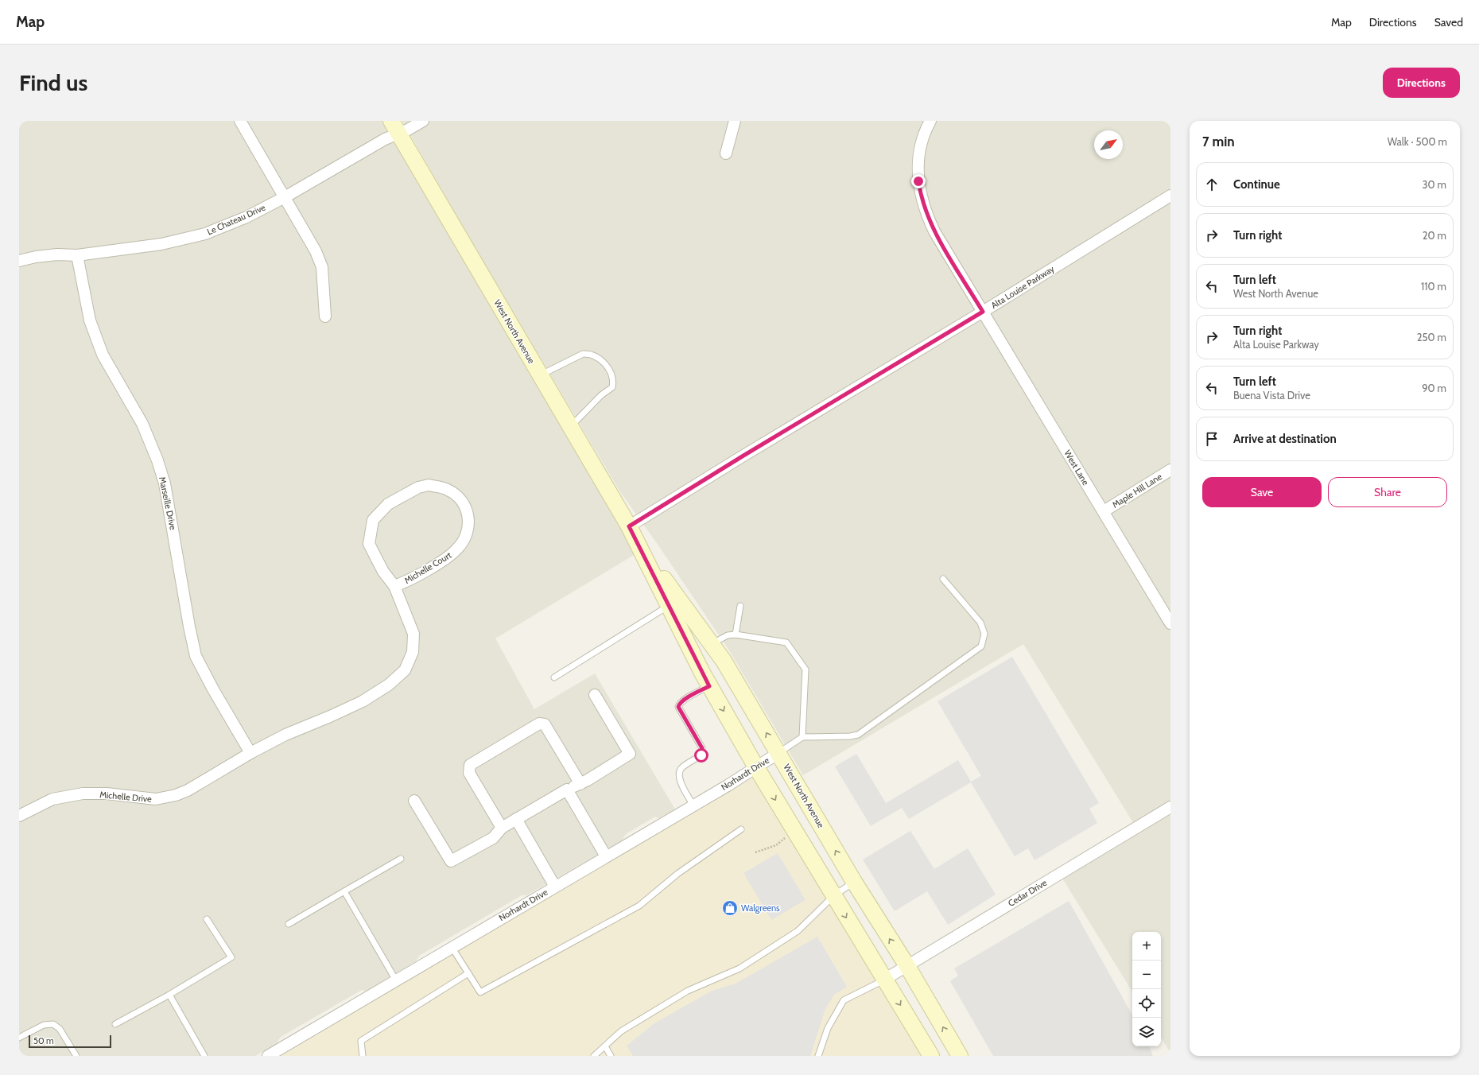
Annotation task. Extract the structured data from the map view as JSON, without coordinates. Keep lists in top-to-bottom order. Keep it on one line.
{"streets":{"main road":["West North Avenue"],"street":["Le Chateau Drive","Alta Louise Parkway","West Lane","Maple Hill Lane","Marseille Drive","Michelle Court","Norhardt Drive","Michelle Drive","Cedar Drive"]},"crossings":[["Le Chateau Drive","West North Avenue"],["Le Chateau Drive","Marseille Drive"],["Alta Louise Parkway","West North Avenue"],["Alta Louise Parkway","West Lane"],["West North Avenue","Norhardt Drive"],["West North Avenue","Cedar Drive"],["West Lane","Maple Hill Lane"],["Marseille Drive","Michelle Court"],["Marseille Drive","Michelle Drive"],["Michelle Court","Michelle Drive"]],"places":{"shop":["Walgreens"]},"scale_bar":"50 m","north":"top right","page":{"header":"Map","nav":["Map","Directions","Saved"],"buttons":["Directions",["Save","Share"]],"title":"Find us","heading":["7 min","Walk · 500 m"],"list":[["Continue","30 m"],["Turn right","20 m"],["Turn left","West North Avenue","110 m"],["Turn right","Alta Louise Parkway","250 m"],["Turn left","Buena Vista Drive","90 m"],"Arrive at destination"],"map_buttons":["+","−"],"scale":"50 m"}}
